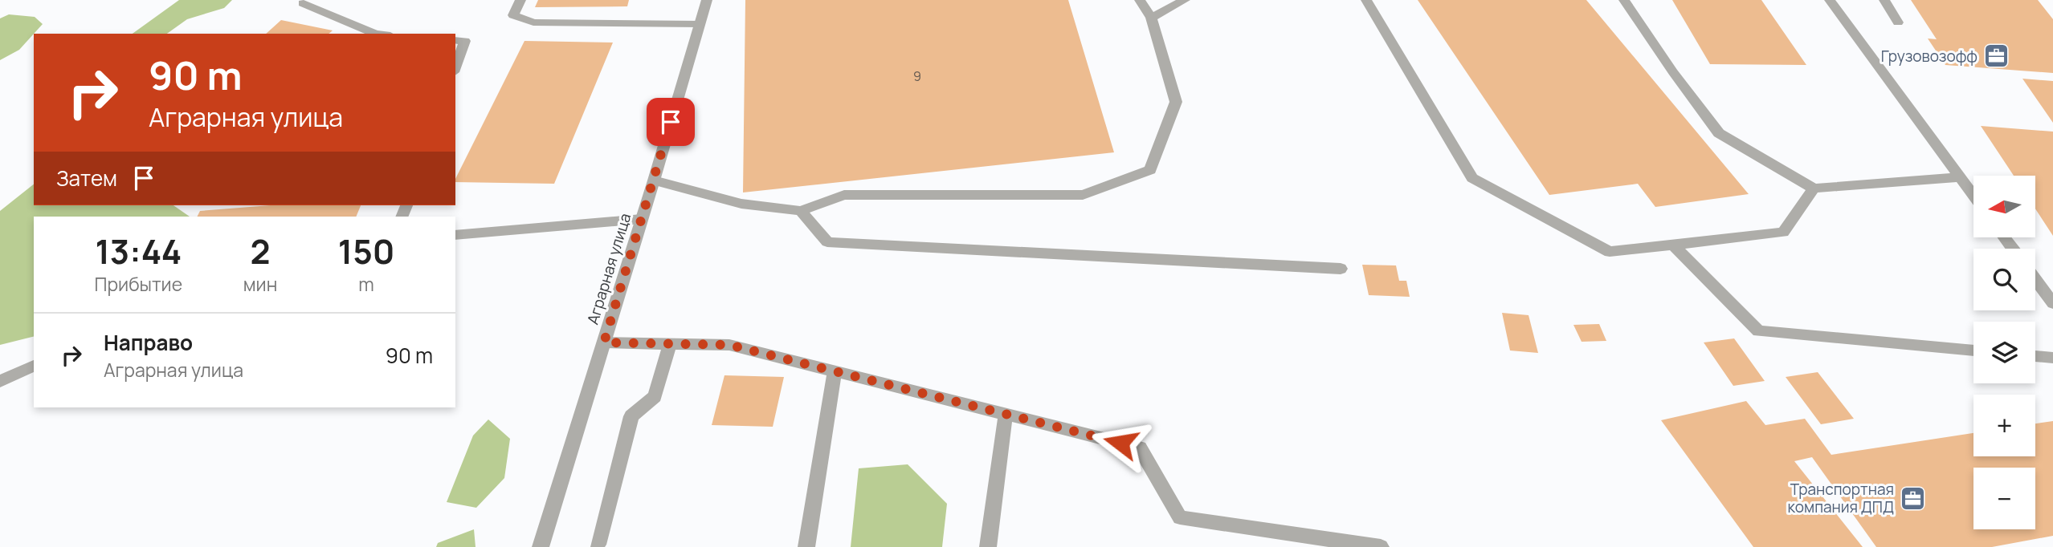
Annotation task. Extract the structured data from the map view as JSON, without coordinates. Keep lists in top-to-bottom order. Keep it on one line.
{"streets":{"street":["Аграрная улица"]},"places":{"office":["Грузовозофф","Транспортная компания ДПД"]},"house_numbers":["9"],"north":"left","page":{"turn":["90 m","Аграрная улица"],"then":"Затем","map_buttons":["+","−"],"eta":["13:44","Прибытие","2","мин","150","m"],"list":[{"name":"Направо","note":"Аграрная улица","value":"90 m"}]}}
